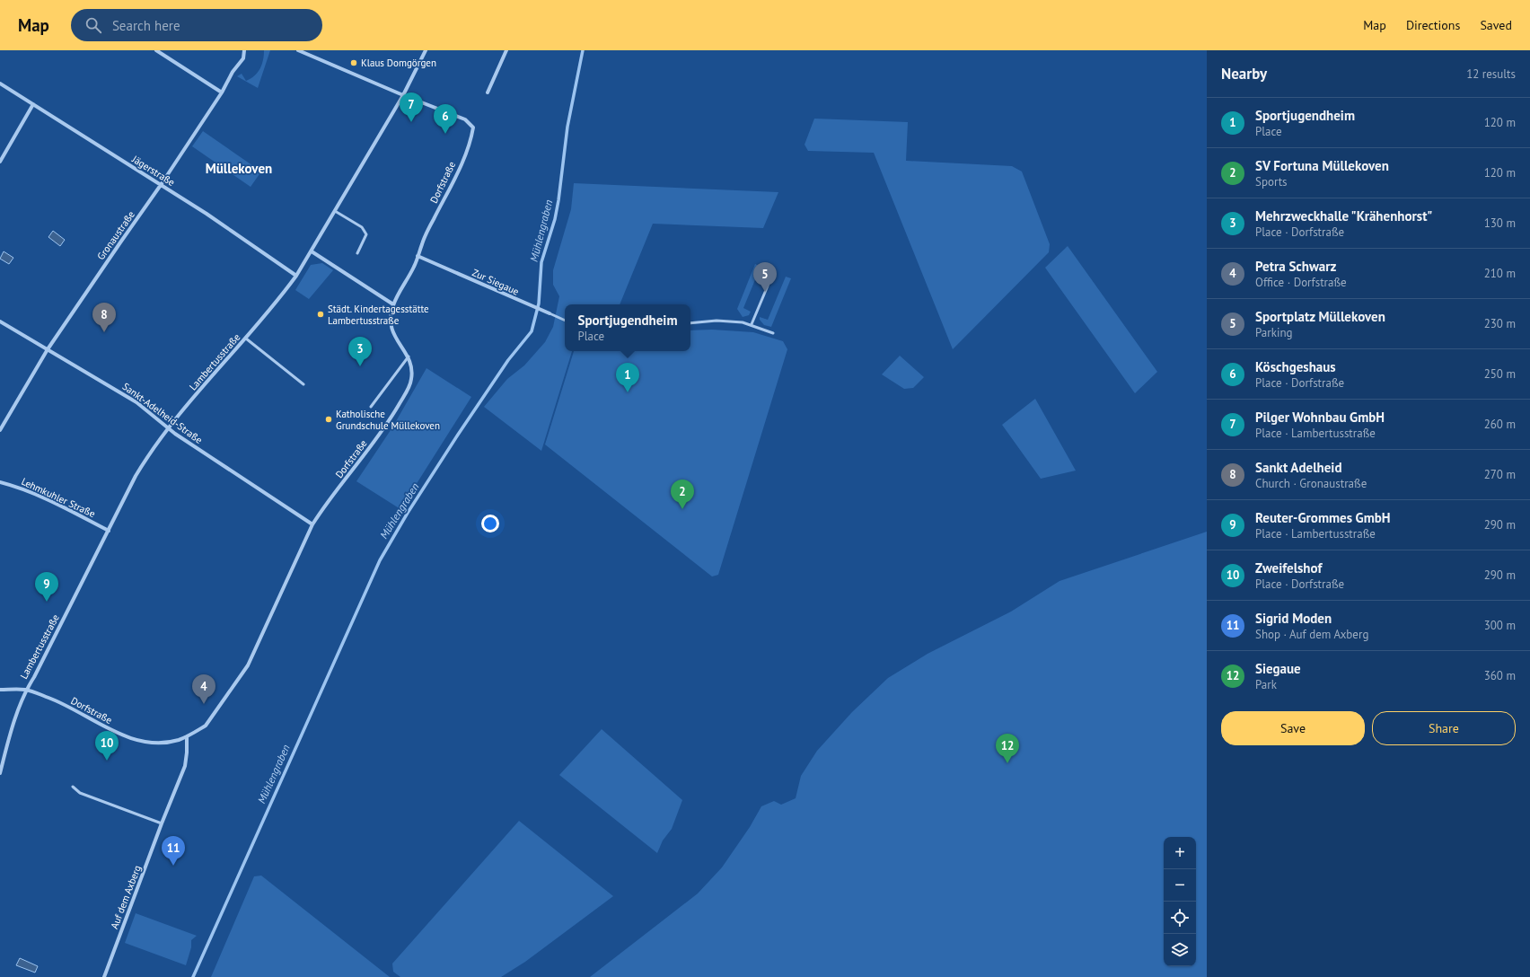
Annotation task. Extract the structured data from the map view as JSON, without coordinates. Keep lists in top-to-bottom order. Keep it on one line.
{"streets":{"street":["Jägerstraße","Dorfstraße","Gronaustraße","Zur Siegaue","Lambertusstraße","Sankt-Adelheid-Straße","Lehmkuhler Straße","Auf dem Axberg"]},"crossings":[["Jägerstraße","Gronaustraße"],["Jägerstraße","Lambertusstraße"],["Dorfstraße","Zur Siegaue"],["Dorfstraße","Lambertusstraße"],["Dorfstraße","Sankt-Adelheid-Straße"],["Dorfstraße","Auf dem Axberg"],["Gronaustraße","Sankt-Adelheid-Straße"],["Lambertusstraße","Sankt-Adelheid-Straße"],["Lambertusstraße","Lehmkuhler Straße"]],"districts":["Müllekoven"],"water":["Mühlengraben"],"places":["Klaus Domgörgen","Städt. Kindertagesstätte Lambertusstraße","Katholische Grundschule Müllekoven"],"page":{"header":"Map","search":"Search here","nav":["Map","Directions","Saved"],"heading":["Nearby","12 results"],"pins":["7","6","5","8","3","1","2","9","4","10","12","11"],"list":[{"mark":"1","name":"Sportjugendheim","note":"Place","value":"120 m"},{"mark":"2","name":"SV Fortuna Müllekoven","note":"Sports","value":"120 m"},{"mark":"3","name":"Mehrzweckhalle \"Krähenhorst\"","note":"Place · Dorfstraße","value":"130 m"},{"mark":"4","name":"Petra Schwarz","note":"Office · Dorfstraße","value":"210 m"},{"mark":"5","name":"Sportplatz Müllekoven","note":"Parking","value":"230 m"},{"mark":"6","name":"Köschgeshaus","note":"Place · Dorfstraße","value":"250 m"},{"mark":"7","name":"Pilger Wohnbau GmbH","note":"Place · Lambertusstraße","value":"260 m"},{"mark":"8","name":"Sankt Adelheid","note":"Church · Gronaustraße","value":"270 m"},{"mark":"9","name":"Reuter-Grommes GmbH","note":"Place · Lambertusstraße","value":"290 m"},{"mark":"10","name":"Zweifelshof","note":"Place · Dorfstraße","value":"290 m"},{"mark":"11","name":"Sigrid Moden","note":"Shop · Auf dem Axberg","value":"300 m"},{"mark":"12","name":"Siegaue","note":"Park","value":"360 m"}],"popup":["Sportjugendheim","Place"],"buttons":["Save","Share"],"map_buttons":["+","−"]}}
